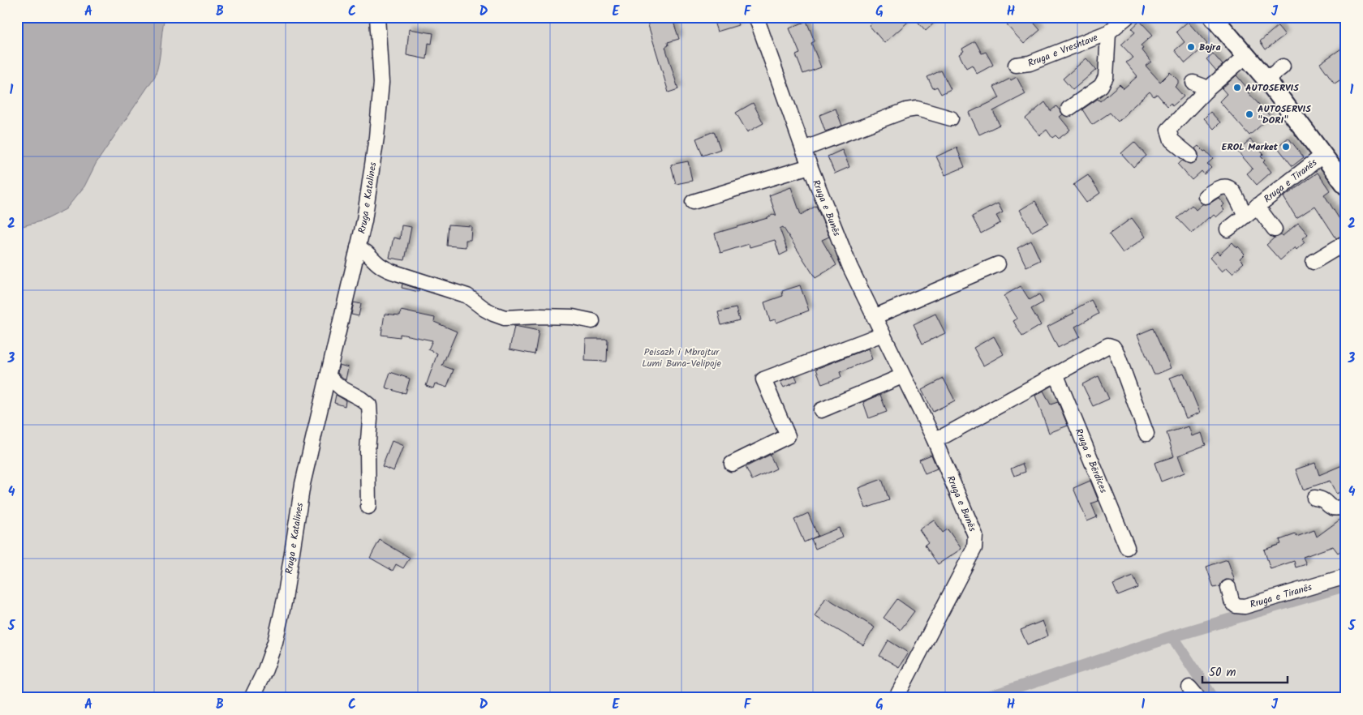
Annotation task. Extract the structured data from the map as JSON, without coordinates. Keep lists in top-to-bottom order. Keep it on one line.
{"streets":{"main road":["Rruga e Tiranës"],"street":["Rruga e Vreshtave","Rruga e Katalines","Rruga e Bunës","Rruga e Bërdices"]},"parks":["Peisazh i Mbrojtur Lumi Buna-Velipoje"],"places":["Bojra","AUTOSERVIS","AUTOSERVIS \"DORI\"","EROL Market"],"scale_bar":"50 m","grid":{"columns":["A","B","C","D","E","F","G","H","I","J"],"rows":["1","2","3","4","5"]}}
